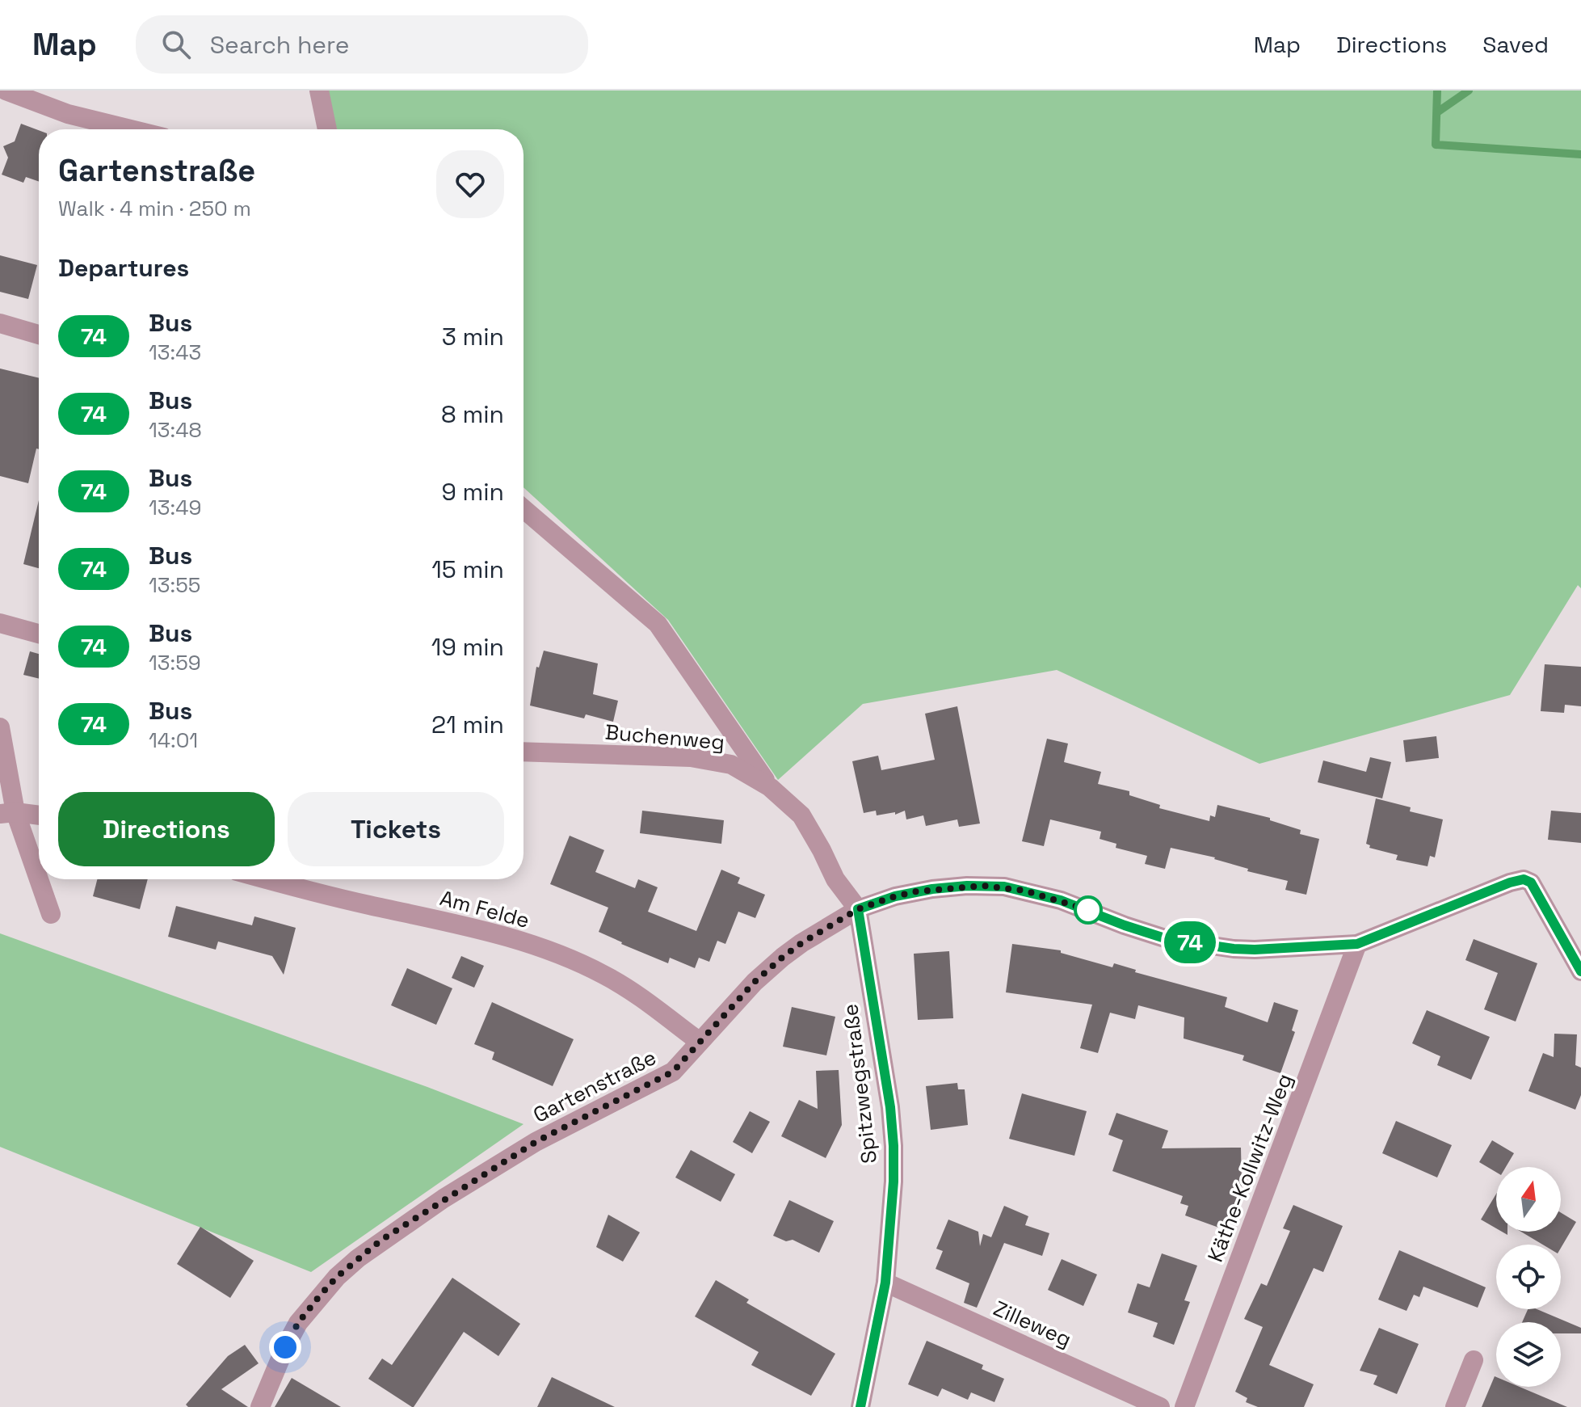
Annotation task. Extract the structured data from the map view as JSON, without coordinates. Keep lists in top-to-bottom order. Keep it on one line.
{"streets":{"street":["Buchenweg","Am Felde","Spitzwegstraße","Gartenstraße","Käthe-Kollwitz-Weg","Zilleweg"]},"crossings":[["Buchenweg","Spitzwegstraße"],["Buchenweg","Gartenstraße"],["Am Felde","Gartenstraße"],["Spitzwegstraße","Gartenstraße"],["Spitzwegstraße","Zilleweg"],["Gartenstraße","Käthe-Kollwitz-Weg"]],"lines":["bus line 74"],"north":"top","page":{"header":"Map","search":"Search here","nav":["Map","Directions","Saved"],"on_map":"74","heading":[["Gartenstraße","Walk · 4 min · 250 m"],"Departures"],"list":[{"mark":"74","name":"Bus","note":"13:43","value":"3 min"},{"mark":"74","name":"Bus","note":"13:48","value":"8 min"},{"mark":"74","name":"Bus","note":"13:49","value":"9 min"},{"mark":"74","name":"Bus","note":"13:55","value":"15 min"},{"mark":"74","name":"Bus","note":"13:59","value":"19 min"},{"mark":"74","name":"Bus","note":"14:01","value":"21 min"}],"buttons":["Directions","Tickets"]}}
